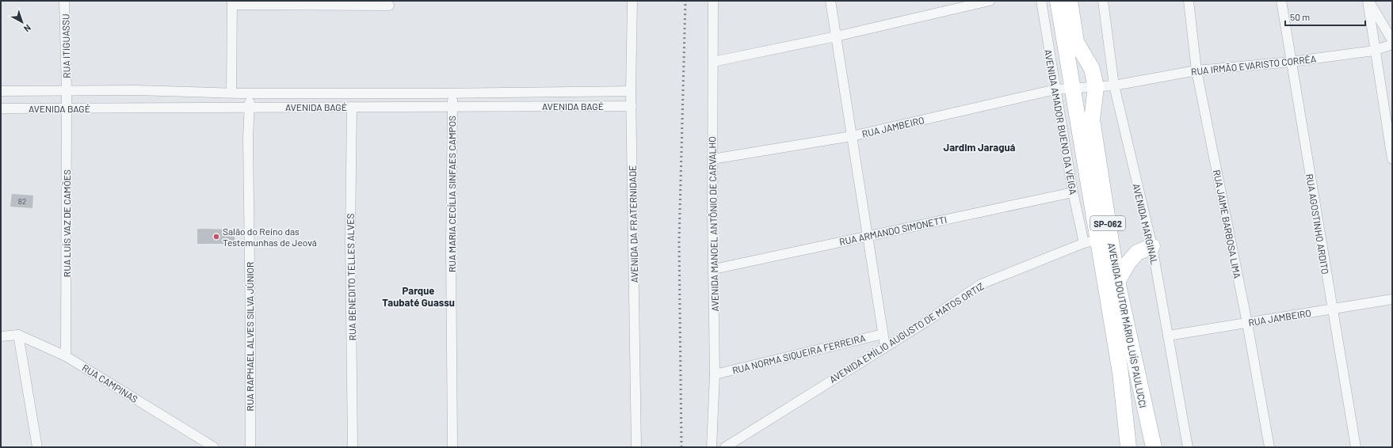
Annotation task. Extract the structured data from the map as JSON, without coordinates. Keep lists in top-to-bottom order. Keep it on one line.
{"streets":{"main road":["SP-062","AVENIDA DOUTOR MÁRIO LUÍS PAULUCCI"],"street":["RUA ITIGUASSU","RUA IRMÃO EVARISTO CORRÊA","AVENIDA BAGÉ","AVENIDA AMADOR BUENO DA VEIGA","RUA JAMBEIRO","RUA MARIA CECÍLIA SINFAES CAMPOS","RUA LUÍS VAZ DE CAMÕES","AVENIDA DA FRATERNIDADE","AVENIDA MANOEL ANTÔNIO DE CARVALHO","AVENIDA MARGINAL","RUA JAIME BARBOSA LIMA","RUA AGOSTINHO ARDITO","RUA ARMANDO SIMONETTI","RUA BENEDITO TELLES ALVES","AVENIDA EMÍLIO AUGUSTO DE MATOS ORTIZ","RUA RAPHAEL ALVES SILVA JÚNIOR","RUA NORMA SIQUEIRA FERREIRA","RUA CAMPINAS"]},"crossings":[["RUA ITIGUASSU","AVENIDA BAGÉ"],["RUA ITIGUASSU","RUA LUÍS VAZ DE CAMÕES"],["RUA IRMÃO EVARISTO CORRÊA","RUA JAMBEIRO"],["RUA IRMÃO EVARISTO CORRÊA","AVENIDA MARGINAL"],["RUA IRMÃO EVARISTO CORRÊA","RUA JAIME BARBOSA LIMA"],["RUA IRMÃO EVARISTO CORRÊA","RUA AGOSTINHO ARDITO"],["RUA IRMÃO EVARISTO CORRÊA","AVENIDA DOUTOR MÁRIO LUÍS PAULUCCI"],["AVENIDA BAGÉ","RUA MARIA CECÍLIA SINFAES CAMPOS"],["AVENIDA BAGÉ","RUA LUÍS VAZ DE CAMÕES"],["AVENIDA BAGÉ","AVENIDA DA FRATERNIDADE"],["AVENIDA BAGÉ","RUA BENEDITO TELLES ALVES"],["AVENIDA BAGÉ","RUA RAPHAEL ALVES SILVA JÚNIOR"],["AVENIDA AMADOR BUENO DA VEIGA","RUA JAMBEIRO"],["AVENIDA AMADOR BUENO DA VEIGA","RUA ARMANDO SIMONETTI"],["AVENIDA AMADOR BUENO DA VEIGA","AVENIDA DOUTOR MÁRIO LUÍS PAULUCCI"],["AVENIDA AMADOR BUENO DA VEIGA","AVENIDA EMÍLIO AUGUSTO DE MATOS ORTIZ"],["RUA JAMBEIRO","AVENIDA MANOEL ANTÔNIO DE CARVALHO"],["RUA JAMBEIRO","AVENIDA MARGINAL"],["RUA JAMBEIRO","RUA JAIME BARBOSA LIMA"],["RUA JAMBEIRO","RUA AGOSTINHO ARDITO"],["RUA JAMBEIRO","AVENIDA DOUTOR MÁRIO LUÍS PAULUCCI"],["RUA LUÍS VAZ DE CAMÕES","RUA CAMPINAS"],["AVENIDA MANOEL ANTÔNIO DE CARVALHO","RUA ARMANDO SIMONETTI"],["AVENIDA MANOEL ANTÔNIO DE CARVALHO","RUA NORMA SIQUEIRA FERREIRA"],["AVENIDA DOUTOR MÁRIO LUÍS PAULUCCI","AVENIDA EMÍLIO AUGUSTO DE MATOS ORTIZ"]],"districts":["Jardim Jaraguá","Parque Taubaté Guassu"],"places":["Salão do Reino das Testemunhas de Jeová"],"house_numbers":["82"],"scale_bar":"50 m","north":"bottom right"}
